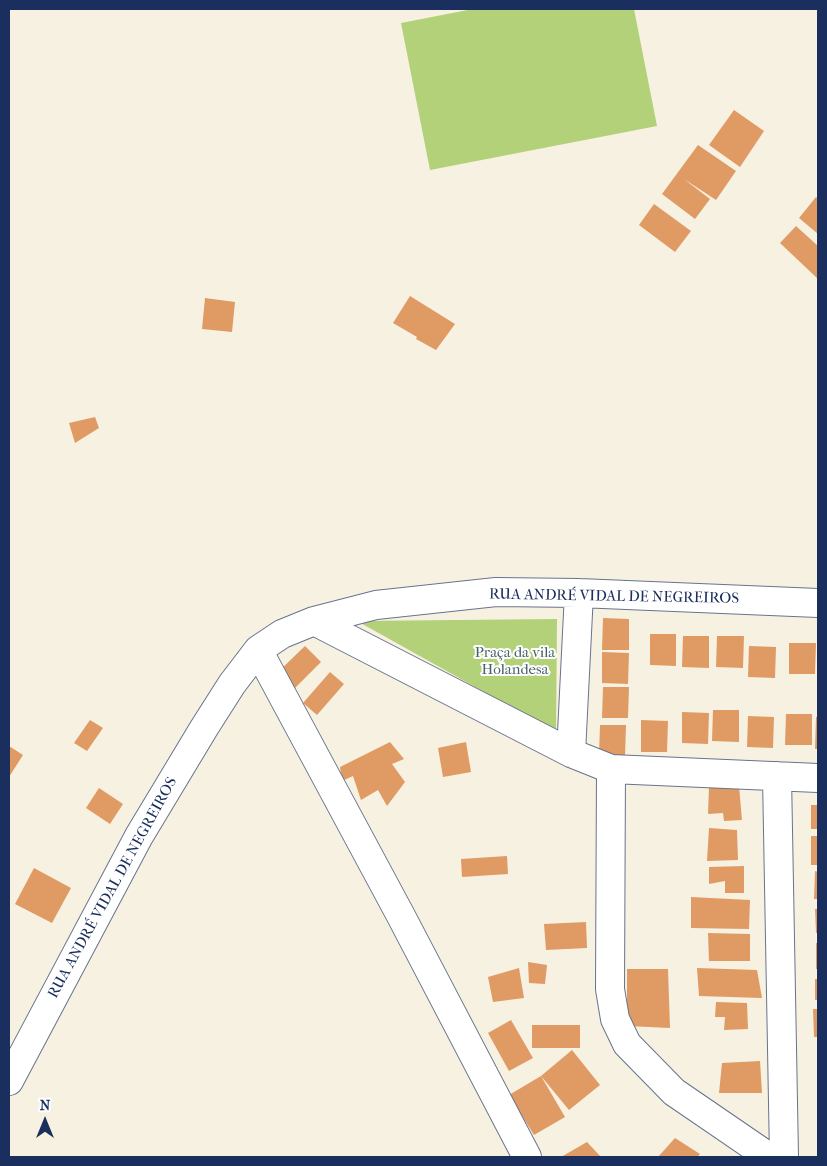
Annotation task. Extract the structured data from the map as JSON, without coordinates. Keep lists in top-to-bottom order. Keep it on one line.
{"streets":{"street":["RUA ANDRÉ VIDAL DE NEGREIROS"]},"parks":["Praça da vila Holandesa"],"north":"top"}
